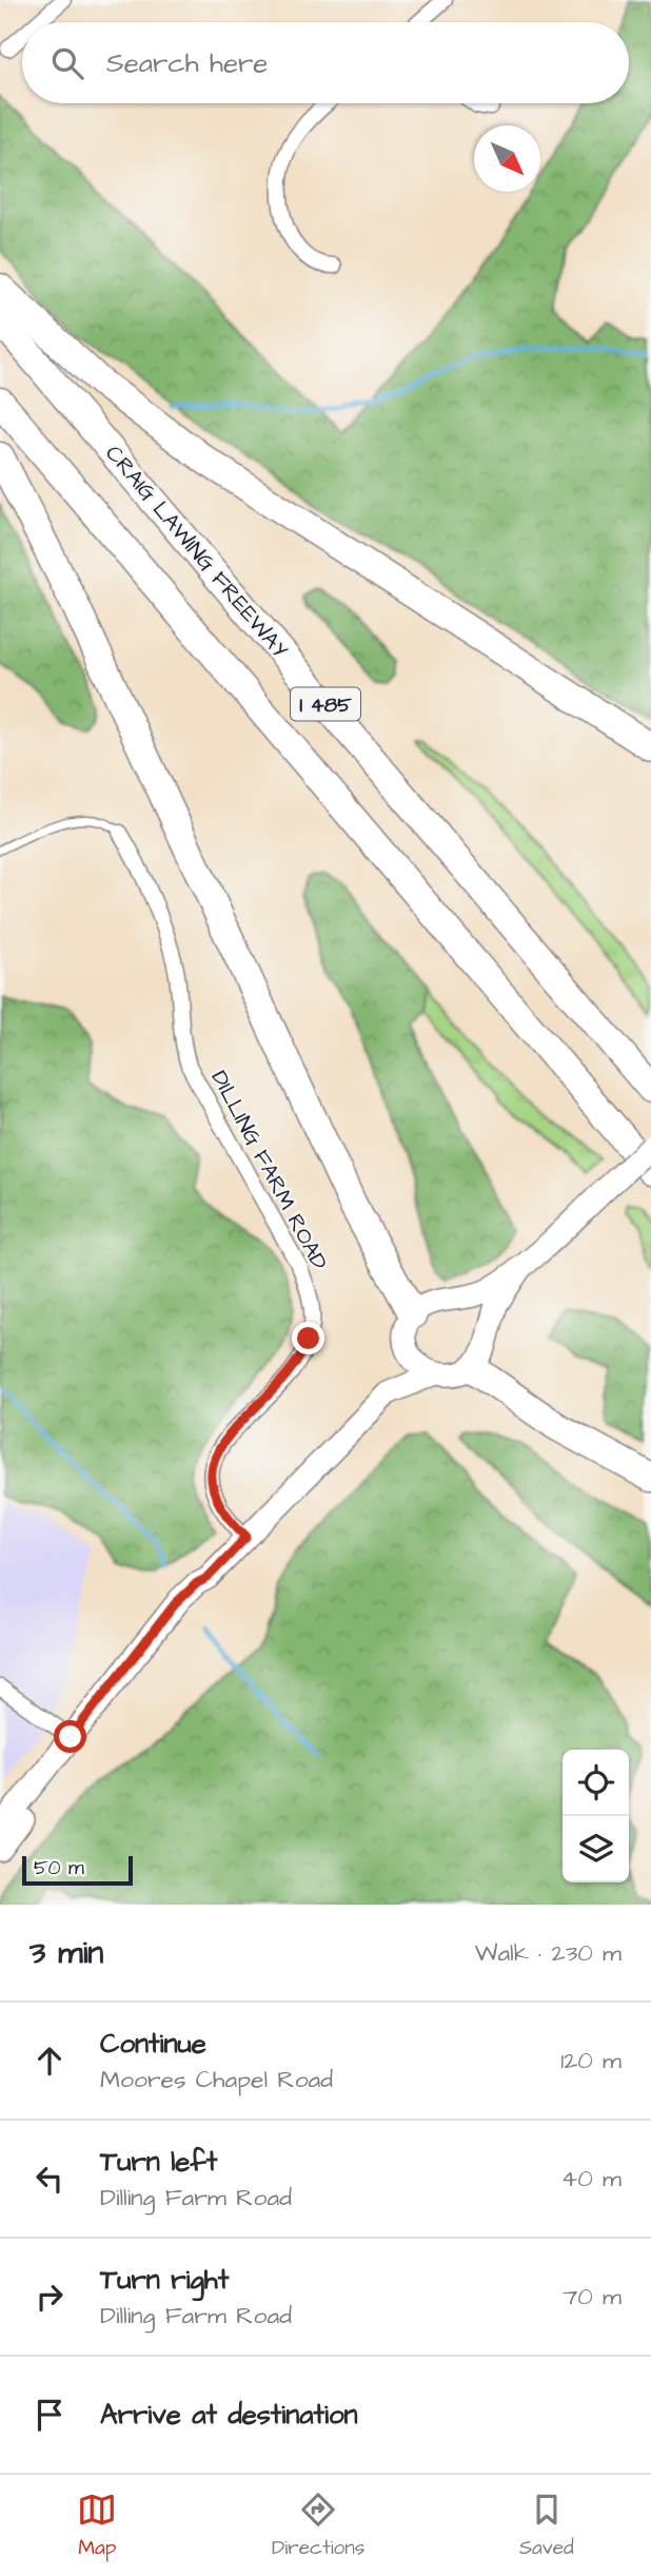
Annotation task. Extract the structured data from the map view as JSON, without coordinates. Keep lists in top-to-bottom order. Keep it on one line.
{"streets":{"highway":["CRAIG LAWING FREEWAY","I 485"],"street":["DILLING FARM ROAD"]},"scale_bar":"50 m","north":"bottom right","page":{"search":"Search here","scale":"50 m","heading":["3 min","Walk · 230 m"],"list":[["Continue","Moores Chapel Road","120 m"],["Turn left","Dilling Farm Road","40 m"],["Turn right","Dilling Farm Road","70 m"],"Arrive at destination"],"nav":["Map","Directions","Saved"]}}
